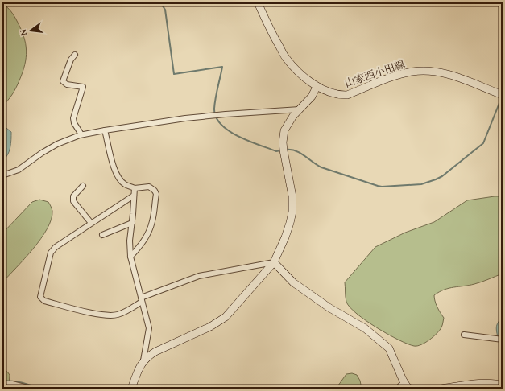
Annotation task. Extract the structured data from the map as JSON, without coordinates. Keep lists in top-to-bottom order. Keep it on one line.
{"streets":{"street":["山家西小田線"]},"north":"left"}
